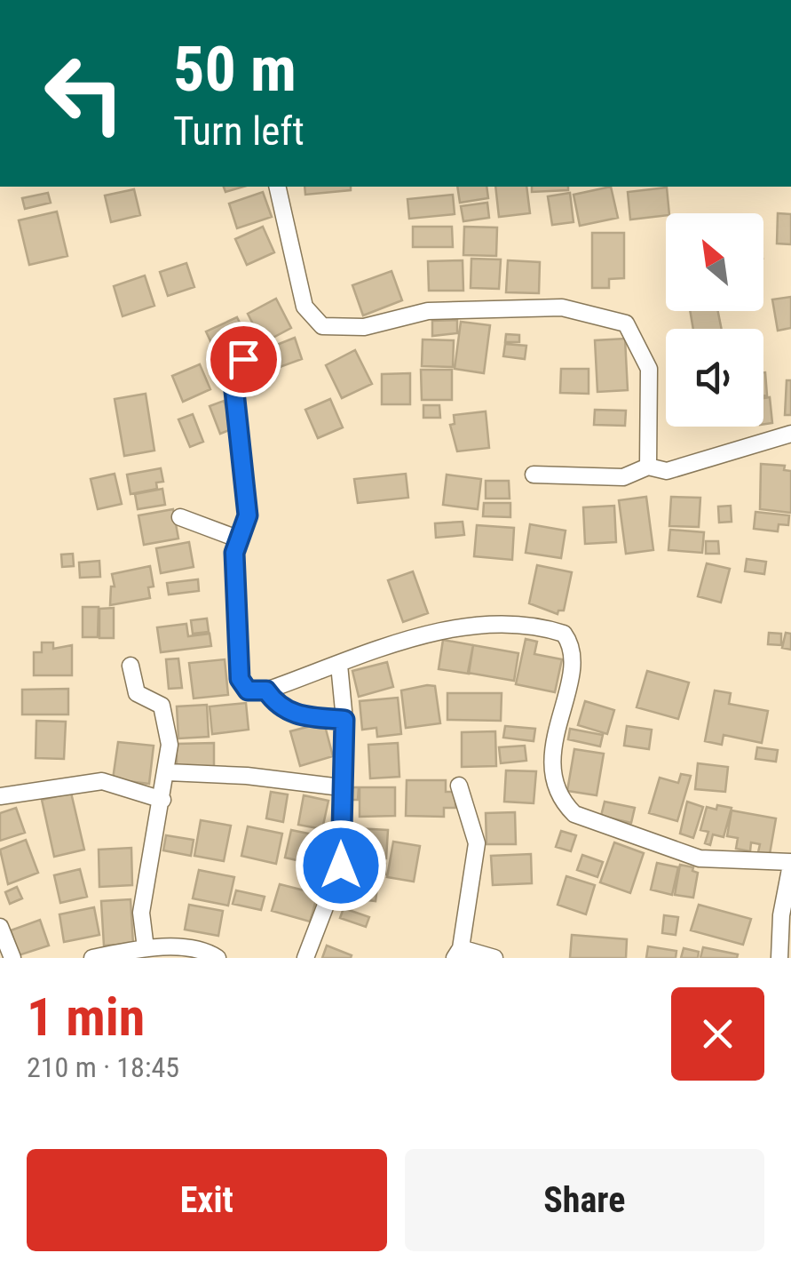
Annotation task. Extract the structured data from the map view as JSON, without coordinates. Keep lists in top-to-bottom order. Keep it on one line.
{"north":"top left","page":{"turn":["50 m","Turn left"],"heading":["1 min","210 m · 18:45"],"buttons":["Exit","Share"]}}
